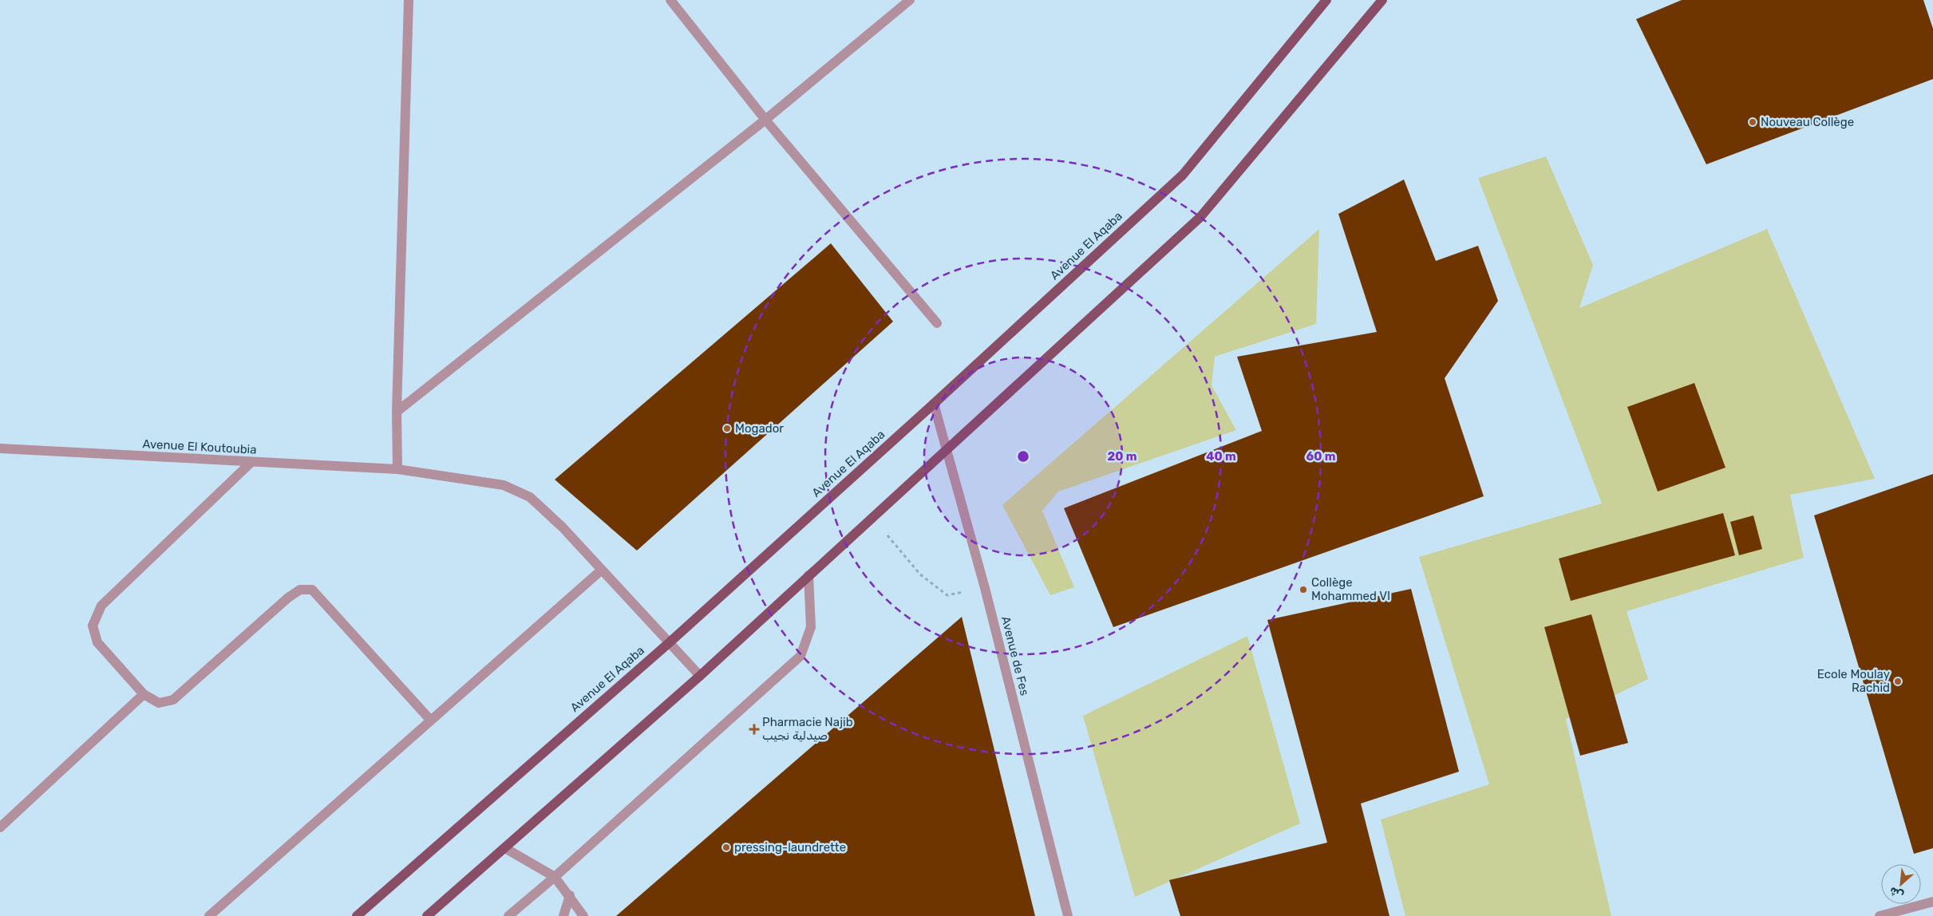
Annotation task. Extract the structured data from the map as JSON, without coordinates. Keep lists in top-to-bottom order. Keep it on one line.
{"streets":{"main road":["Avenue El Aqaba"],"street":["Avenue El Koutoubia","Avenue de Fes"]},"crossings":[["Avenue El Aqaba","Avenue El Koutoubia"],["Avenue El Aqaba","Avenue de Fes"]],"places":{"other":["Nouveau Collège","Mogador","Collège Mohammed VI","Ecole Moulay Rachid","pressing-laundrette"],"health":["Pharmacie Najib صيدلية نجيب"]},"north":"bottom left","rings":["20 m","40 m","60 m"]}
